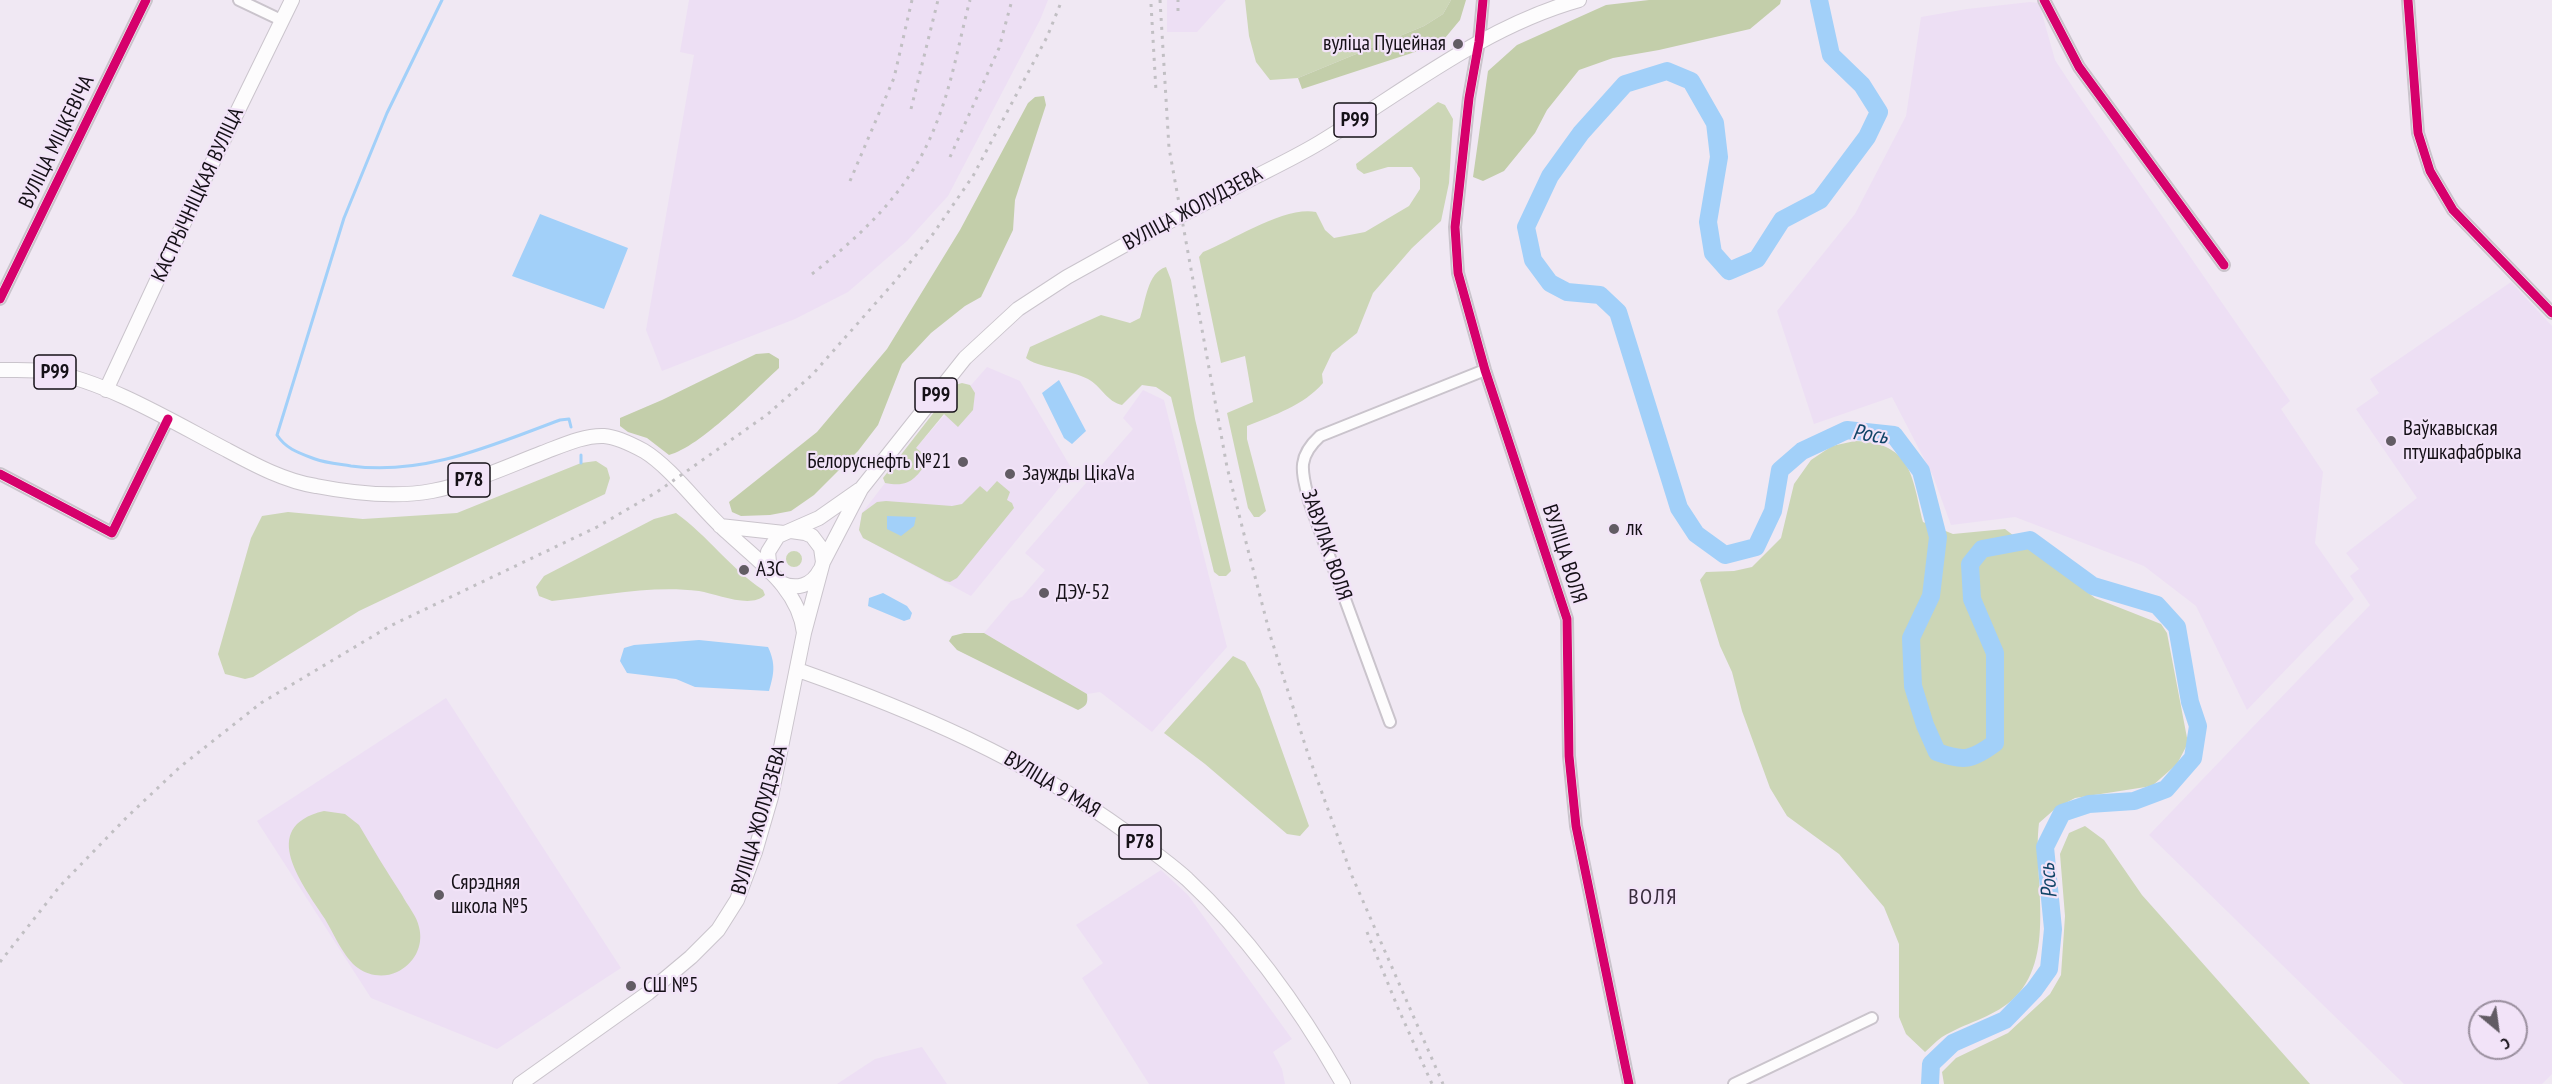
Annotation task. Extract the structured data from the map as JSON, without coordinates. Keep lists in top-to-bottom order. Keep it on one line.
{"streets":{"main road":["Р99","КАСТРЫЧНІЦКАЯ ВУЛІЦА","ВУЛІЦА ЖОЛУДЗЕВА","Р78","ВУЛІЦА 9 МАЯ"],"street":["ВУЛІЦА МІЦКЕВІЧА","ЗАВУЛАК ВОЛЯ","ВУЛІЦА ВОЛЯ"]},"crossings":[["Р99","КАСТРЫЧНІЦКАЯ ВУЛІЦА"],["Р99","ВУЛІЦА ЖОЛУДЗЕВА"],["Р99","Р78"],["КАСТРЫЧНІЦКАЯ ВУЛІЦА","Р78"],["ВУЛІЦА ЖОЛУДЗЕВА","Р78"],["ВУЛІЦА ЖОЛУДЗЕВА","ВУЛІЦА ВОЛЯ"],["ВУЛІЦА ЖОЛУДЗЕВА","ВУЛІЦА 9 МАЯ"],["Р78","ВУЛІЦА 9 МАЯ"],["ЗАВУЛАК ВОЛЯ","ВУЛІЦА ВОЛЯ"]],"districts":["ВОЛЯ"],"water":["Рось"],"places":["вуліца Пуцейная","Ваўкавыская птушкафабрыка","Белоруснефть №21","Заужды ЦікаVа","лк","АЗС","ДЭУ-52","Сярэдняя школа №5","СШ №5"],"north":"bottom right"}
